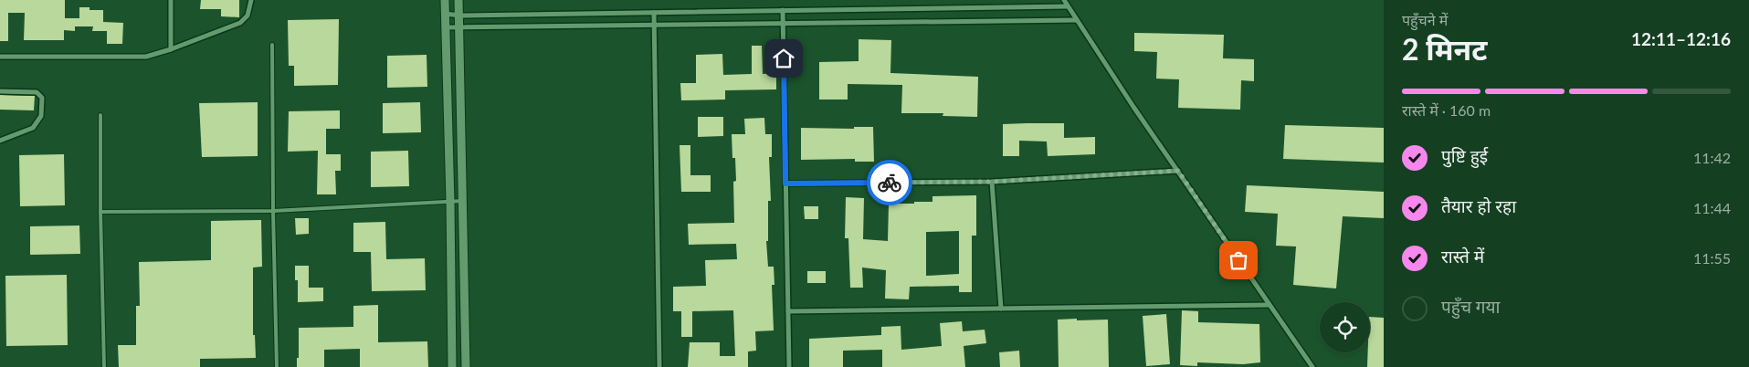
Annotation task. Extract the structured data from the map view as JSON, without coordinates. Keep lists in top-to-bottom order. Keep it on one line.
{"page":{"heading":["2 मिनट","पहुँचने में","12:11–12:16"],"bar":"रास्ते में · 160 m","list":[["पुष्टि हुई","11:42"],["तैयार हो रहा","11:44"],["रास्ते में","11:55"],"पहुँच गया"]}}
